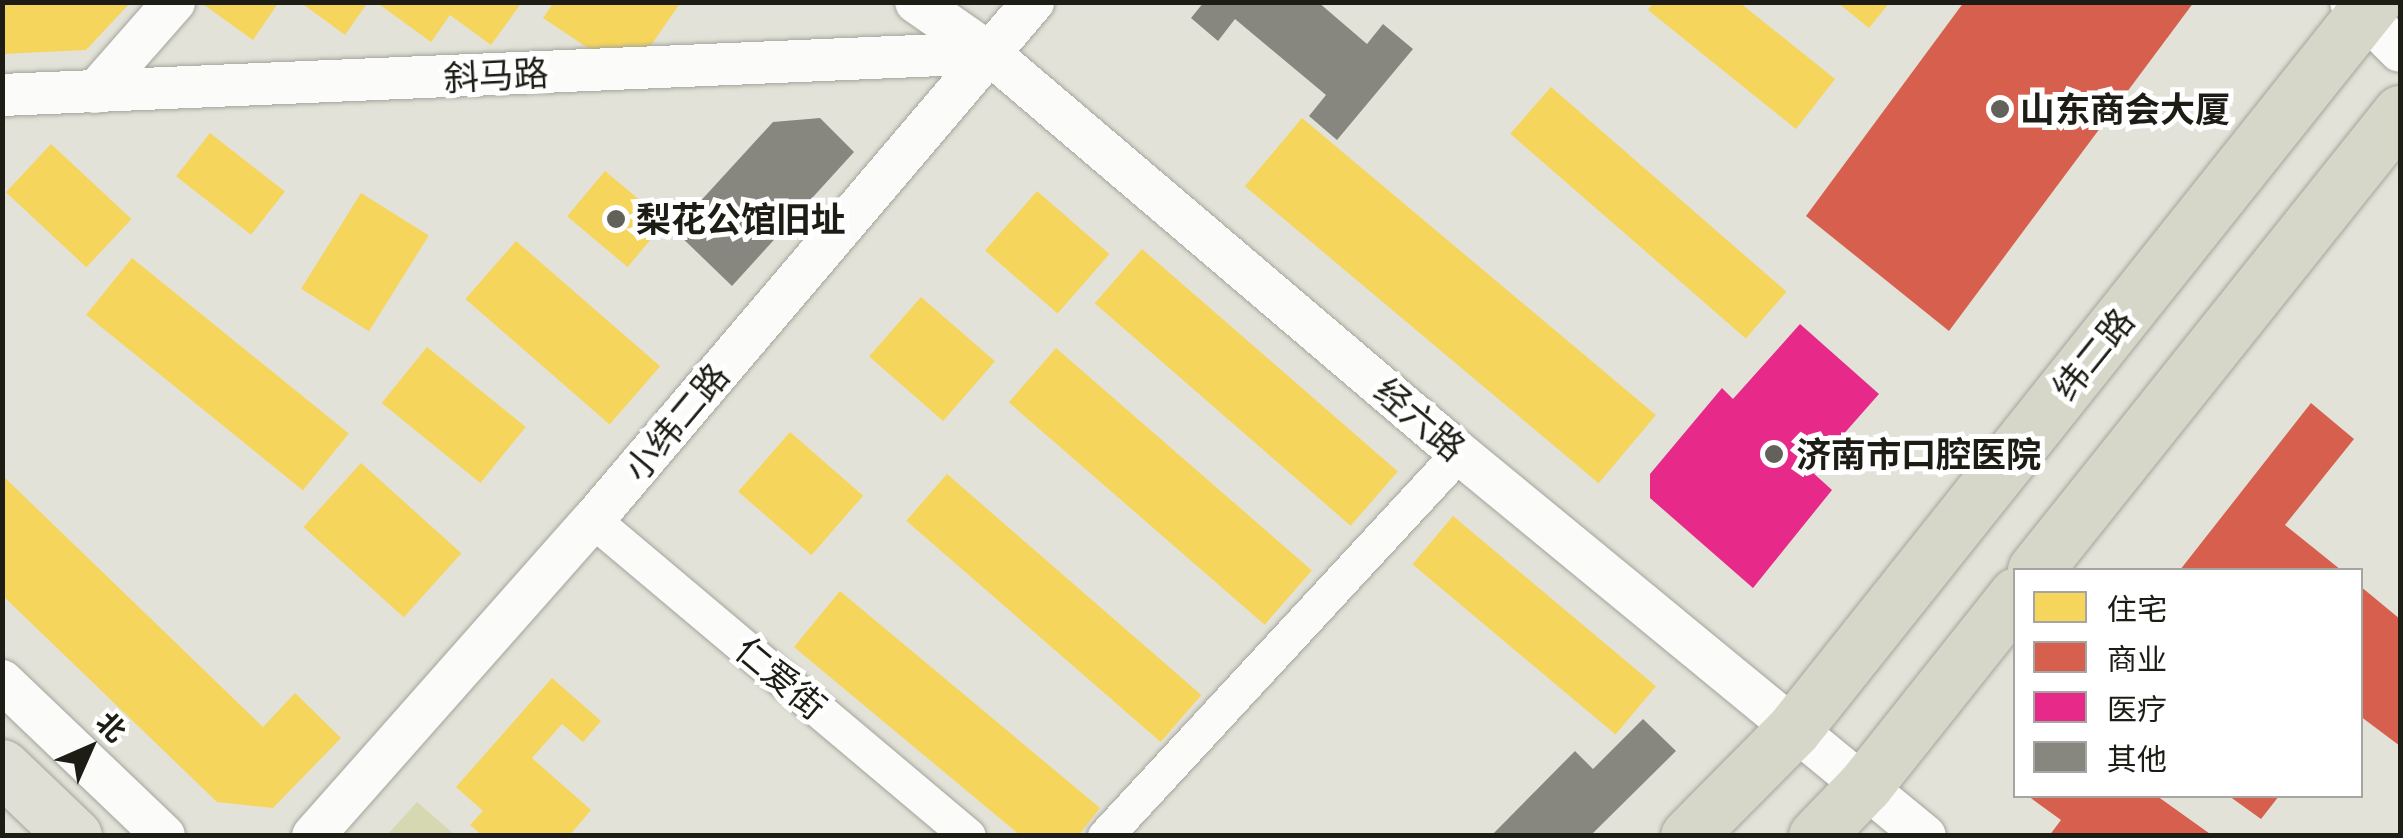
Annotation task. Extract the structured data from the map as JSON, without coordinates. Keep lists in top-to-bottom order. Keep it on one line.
{"streets":{"highway":["纬二路"],"street":["斜马路","经六路","小纬二路","仁爱街"]},"crossings":[["斜马路","经六路"],["斜马路","小纬二路"],["纬二路","经六路"],["经六路","小纬二路"],["小纬二路","仁爱街"]],"places":["山东商会大厦","梨花公馆旧址","济南市口腔医院"],"legend":["住宅","商业","医疗","其他"],"north":"top right"}
